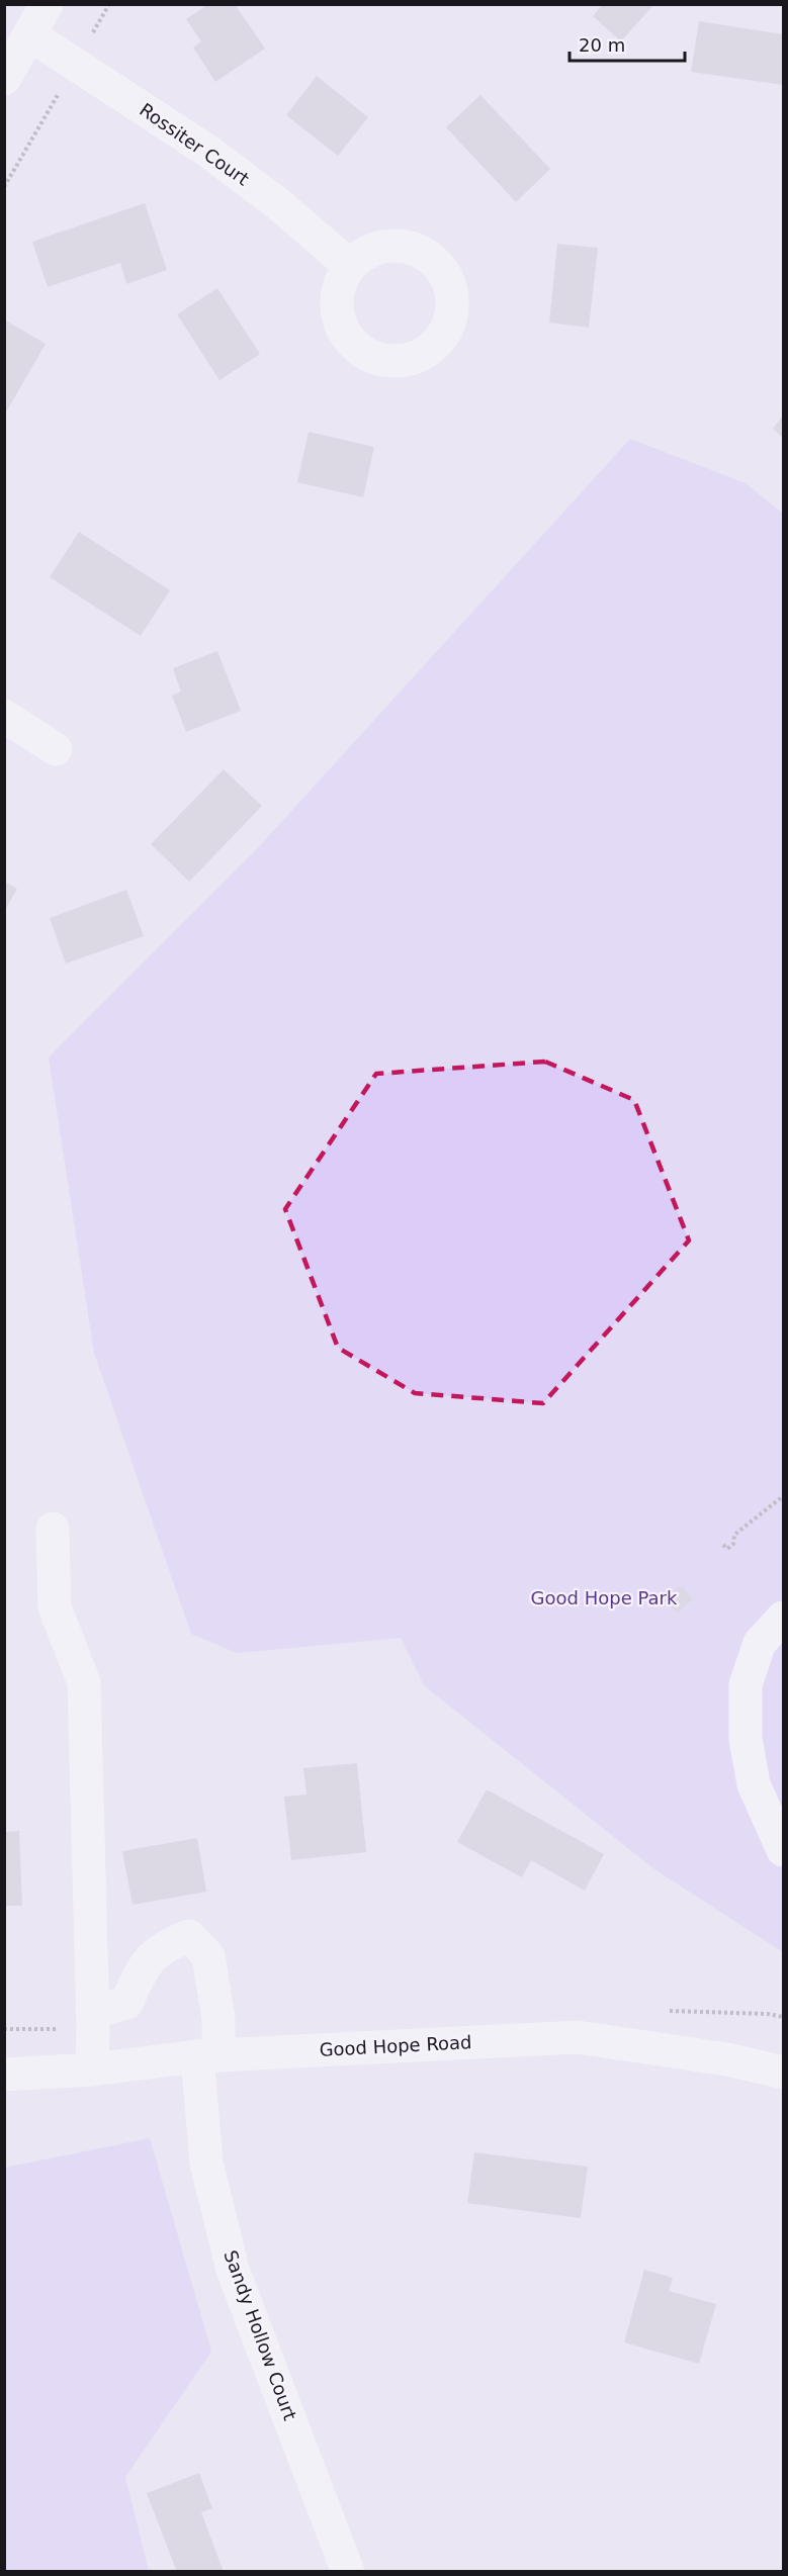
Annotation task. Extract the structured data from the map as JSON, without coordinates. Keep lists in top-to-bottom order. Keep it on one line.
{"streets":{"street":["Rossiter Court","Good Hope Road","Sandy Hollow Court"]},"crossings":[["Good Hope Road","Sandy Hollow Court"]],"parks":["Good Hope Park"],"scale_bar":"20 m"}
